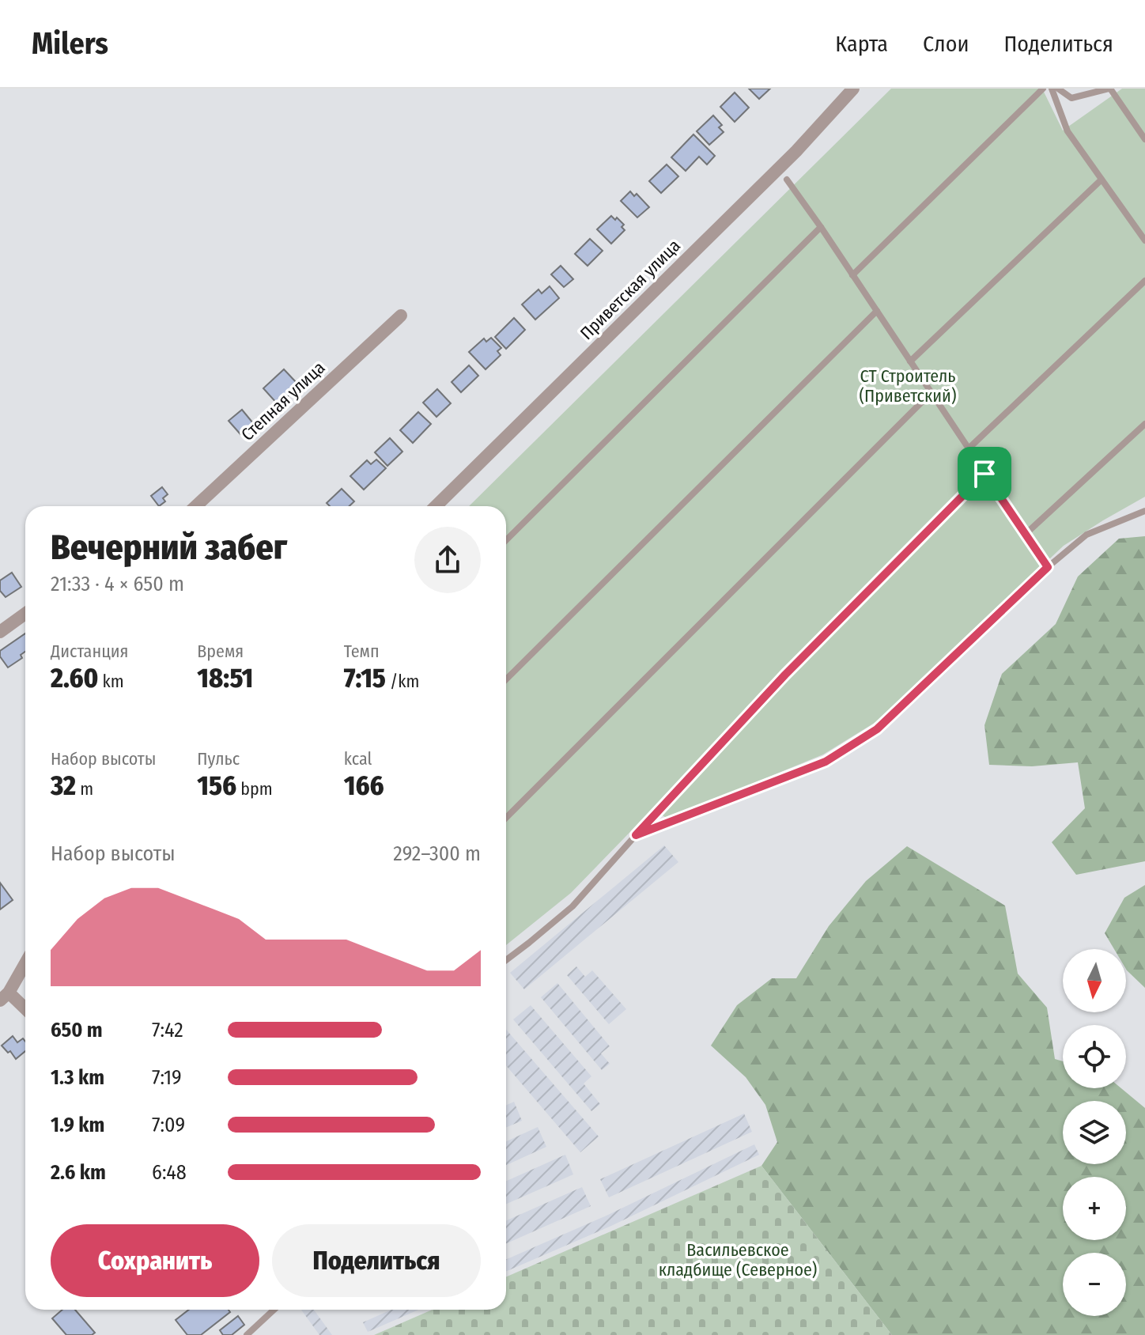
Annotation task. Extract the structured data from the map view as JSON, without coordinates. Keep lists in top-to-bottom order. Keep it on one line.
{"streets":{"street":["Приветская улица","Степная улица"]},"parks":["СТ Строитель (Приветский)","Васильевское кладбище (Северное)"],"north":"bottom","page":{"header":"Milers","nav":["Карта","Слои","Поделиться"],"heading":["Вечерний забег","21:33 · 4 × 650 m"],"stats":[["Дистанция","2.60 km"],["Время","18:51"],["Темп","7:15 /km"],["Набор высоты","32 m"],["Пульс","156 bpm"],["kcal","166"]],"chart":["Набор высоты","292–300 m"],"map_buttons":["+","−"],"list":[{"name":"650 m","note":"7:42"},{"name":"1.3 km","note":"7:19"},{"name":"1.9 km","note":"7:09"},{"name":"2.6 km","note":"6:48"}],"buttons":["Сохранить","Поделиться"]}}
